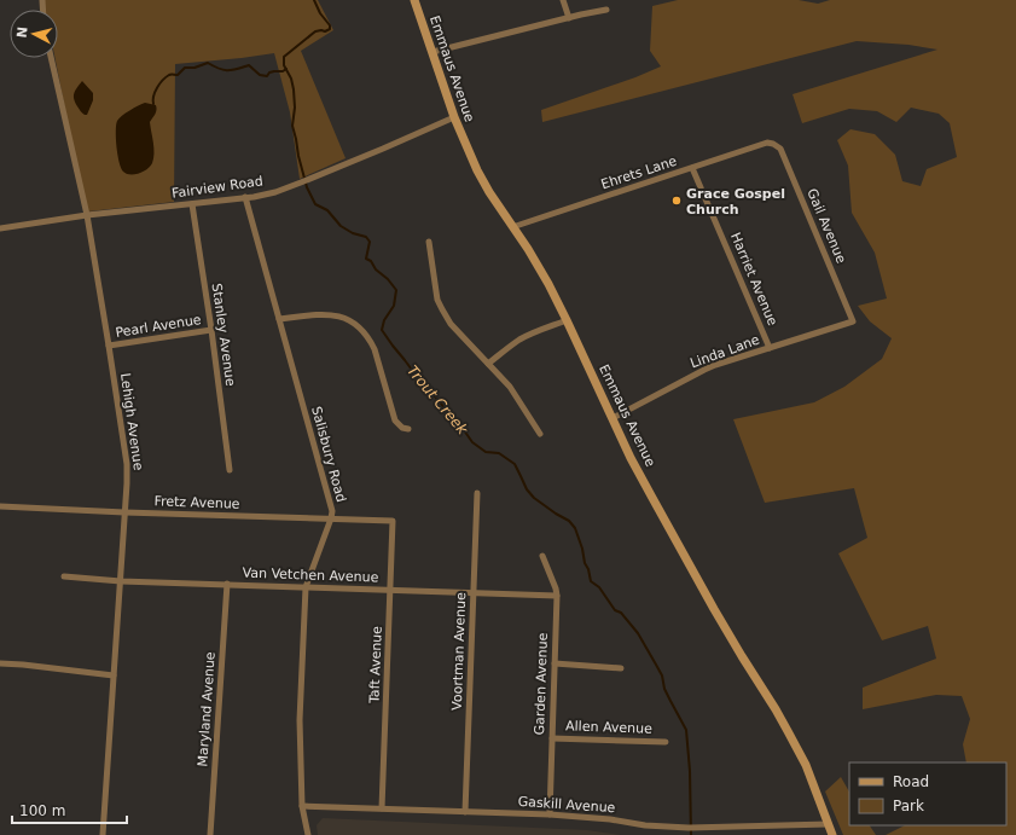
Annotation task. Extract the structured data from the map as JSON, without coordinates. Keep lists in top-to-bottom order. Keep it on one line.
{"streets":{"main road":["Emmaus Avenue"],"street":["Ehrets Lane","Fairview Road","Gail Avenue","Harriet Avenue","Pearl Avenue","Stanley Avenue","Linda Lane","Lehigh Avenue","Salisbury Road","Fretz Avenue","Van Vetchen Avenue","Voortman Avenue","Taft Avenue","Garden Avenue","Maryland Avenue","Allen Avenue","Gaskill Avenue"]},"crossings":[["Emmaus Avenue","Ehrets Lane"],["Emmaus Avenue","Fairview Road"],["Emmaus Avenue","Linda Lane"],["Emmaus Avenue","Gaskill Avenue"],["Ehrets Lane","Gail Avenue"],["Ehrets Lane","Harriet Avenue"],["Fairview Road","Stanley Avenue"],["Fairview Road","Lehigh Avenue"],["Fairview Road","Salisbury Road"],["Gail Avenue","Linda Lane"],["Harriet Avenue","Linda Lane"],["Pearl Avenue","Stanley Avenue"],["Pearl Avenue","Lehigh Avenue"],["Lehigh Avenue","Fretz Avenue"],["Lehigh Avenue","Van Vetchen Avenue"],["Salisbury Road","Fretz Avenue"],["Salisbury Road","Van Vetchen Avenue"],["Salisbury Road","Gaskill Avenue"],["Fretz Avenue","Taft Avenue"],["Van Vetchen Avenue","Voortman Avenue"],["Van Vetchen Avenue","Taft Avenue"],["Van Vetchen Avenue","Garden Avenue"],["Van Vetchen Avenue","Maryland Avenue"],["Voortman Avenue","Gaskill Avenue"],["Taft Avenue","Gaskill Avenue"],["Garden Avenue","Allen Avenue"],["Garden Avenue","Gaskill Avenue"]],"water":["Trout Creek"],"places":["Grace Gospel Church"],"legend":["Road","Park"],"scale_bar":"100 m","north":"left"}
